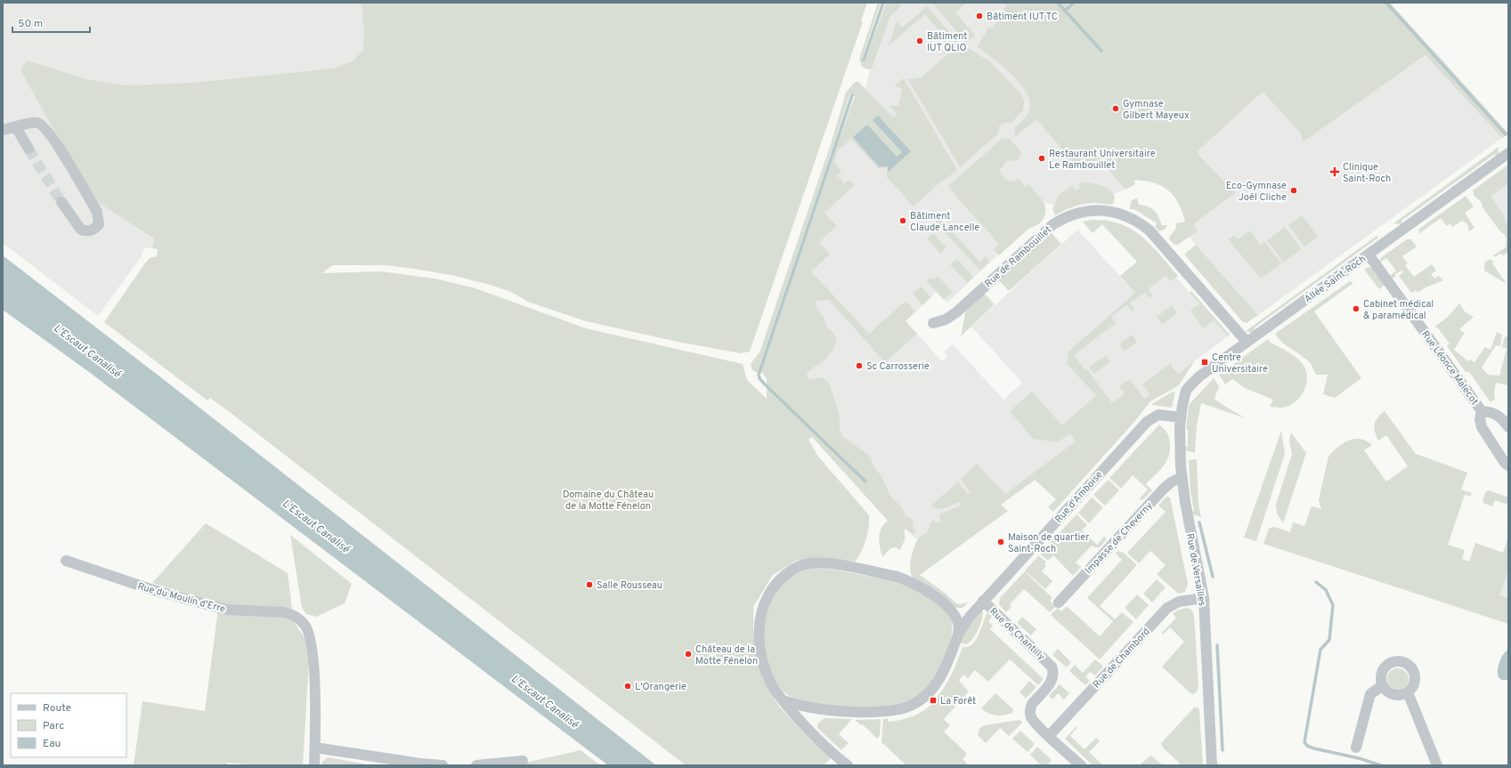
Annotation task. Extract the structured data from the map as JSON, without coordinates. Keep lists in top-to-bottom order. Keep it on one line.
{"streets":{"street":["Rue de Rambouillet","Allée Saint-Roch","Rue Léonce Malecot","Rue d'Amboise","Impasse de Cheverny","Rue de Versailles","Rue du Moulin d'Erre","Rue de Chantilly","Rue de Chambord"]},"crossings":[["Rue de Rambouillet","Allée Saint-Roch"],["Allée Saint-Roch","Rue Léonce Malecot"],["Allée Saint-Roch","Rue d'Amboise"],["Allée Saint-Roch","Rue de Versailles"],["Rue d'Amboise","Rue de Versailles"],["Rue d'Amboise","Rue de Chantilly"],["Impasse de Cheverny","Rue de Versailles"],["Rue de Versailles","Rue de Chambord"],["Rue de Chantilly","Rue de Chambord"]],"water":["L'Escaut Canalisé"],"parks":["Domaine du Château de la Motte Fénelon"],"places":{"other":["Bâtiment IUT TC","Bâtiment IUT QLIO","Gymnase Gilbert Mayeux","Restaurant Universitaire Le Rambouillet","Eco-Gymnase Joël Cliche","Bâtiment Claude Lancelle","Cabinet médical & paramédical","Sc Carrosserie","Maison de quartier Saint-Roch","Salle Rousseau","Château de la Motte Fénelon","L'Orangerie"],"health":["Clinique Saint-Roch"],"transit":["Centre Universitaire","La Forêt"]},"legend":["Route","Parc","Eau"],"scale_bar":"50 m"}
